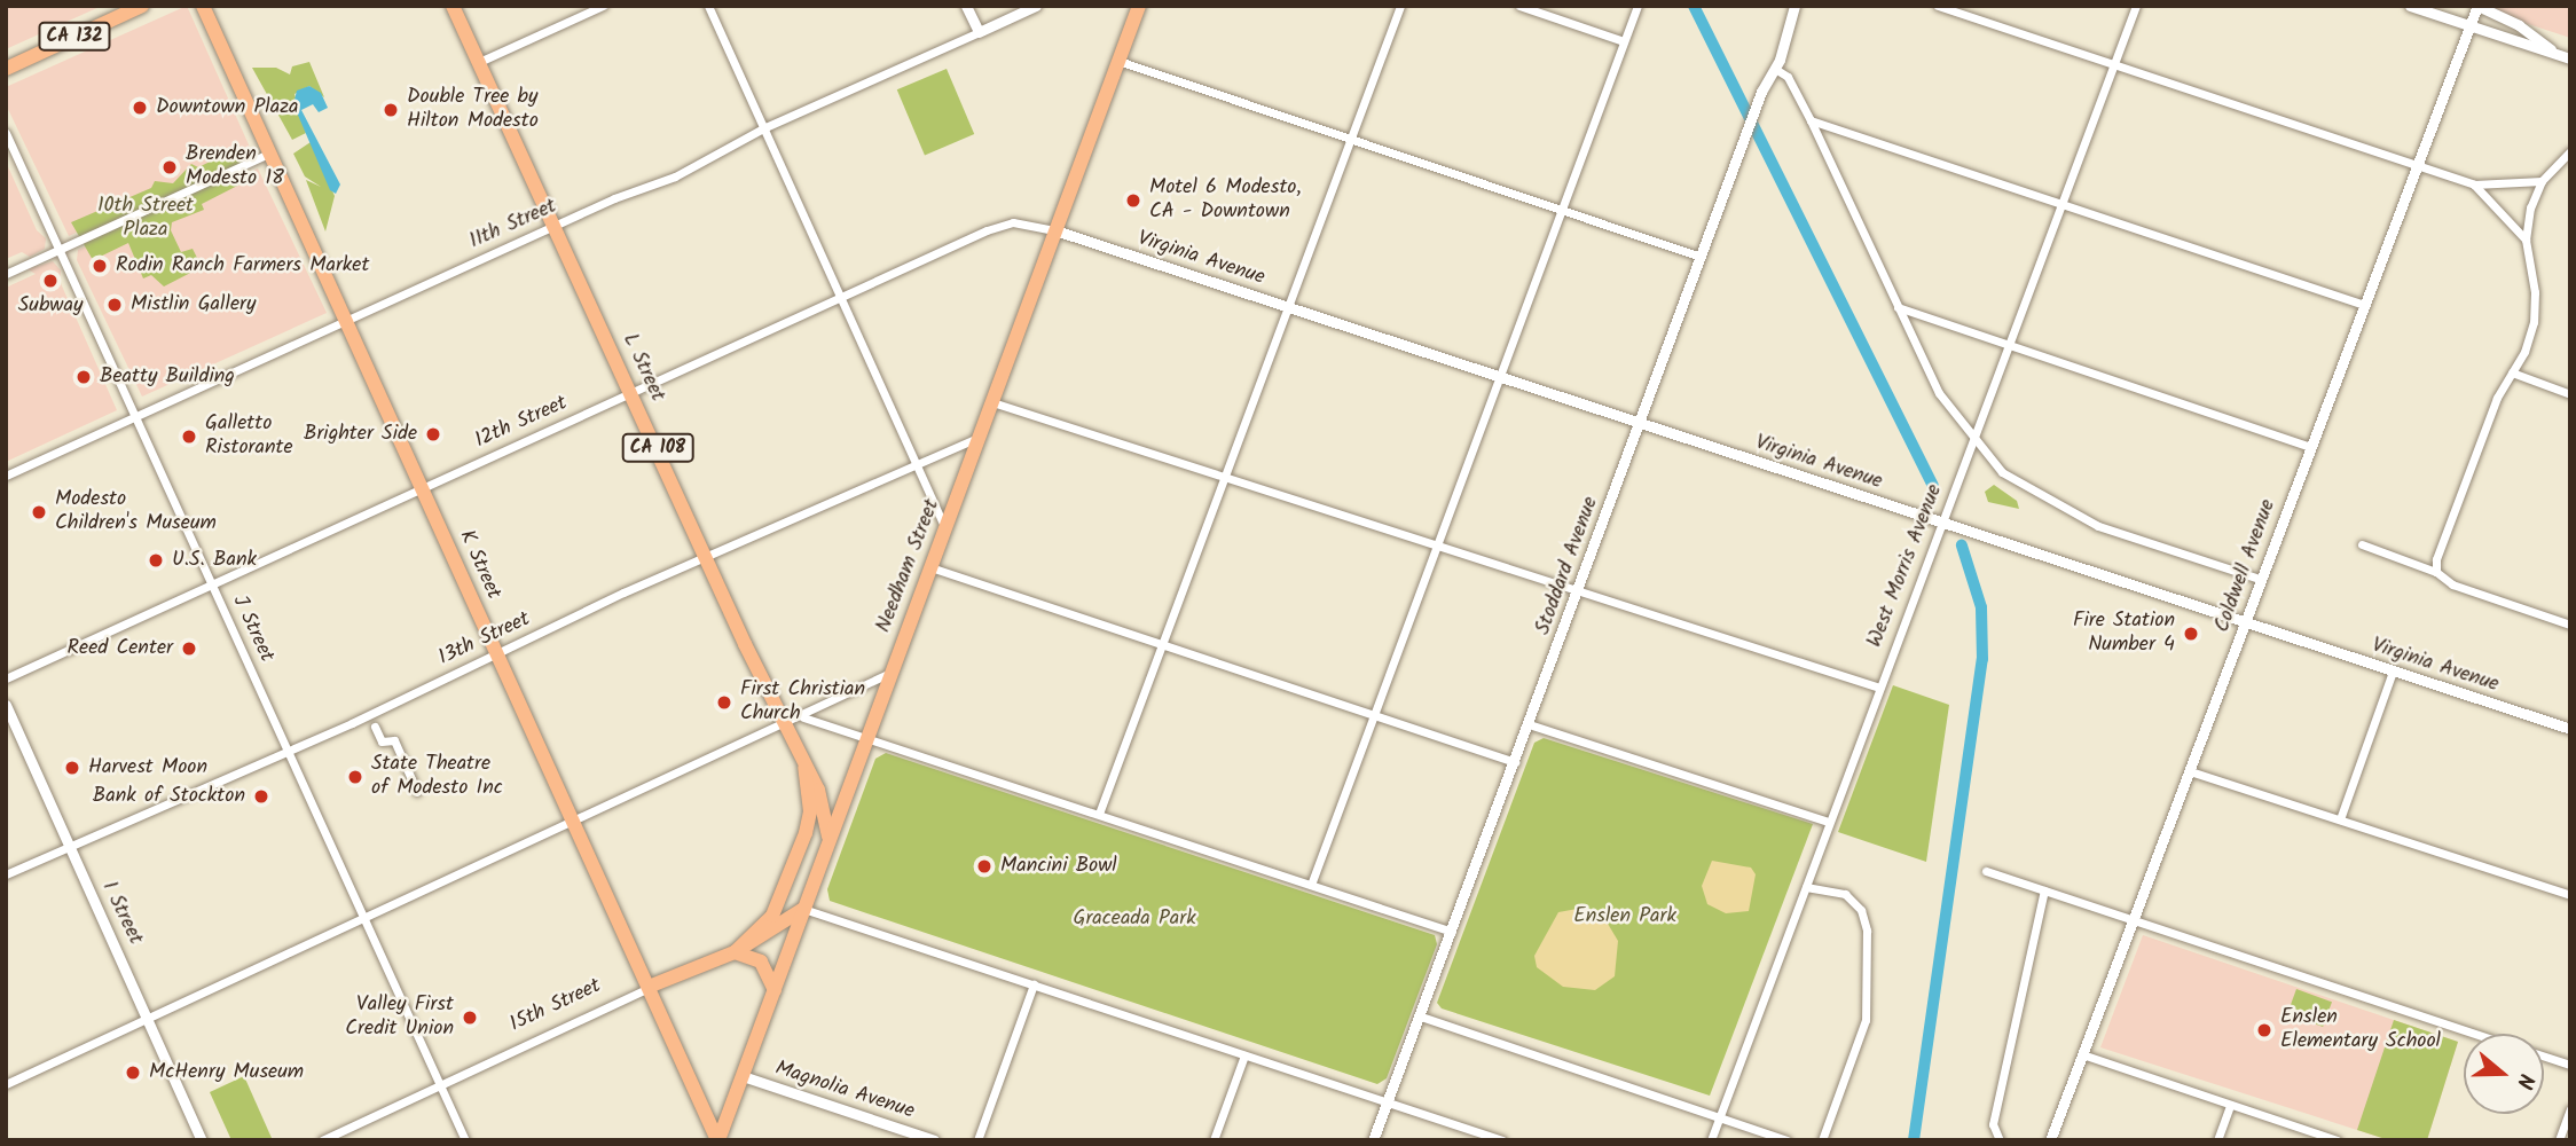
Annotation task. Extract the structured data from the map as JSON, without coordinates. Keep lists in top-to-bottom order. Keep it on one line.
{"streets":{"main road":["CA 132","L Street","CA 108","K Street","Needham Street","15th Street"],"street":["11th Street","Virginia Avenue","12th Street","Stoddard Avenue","West Morris Avenue","Coldwell Avenue","J Street","13th Street","I Street","Magnolia Avenue"]},"crossings":[["11th Street","L Street"],["11th Street","K Street"],["11th Street","J Street"],["Virginia Avenue","12th Street"],["Virginia Avenue","Needham Street"],["Virginia Avenue","Stoddard Avenue"],["Virginia Avenue","West Morris Avenue"],["Virginia Avenue","Coldwell Avenue"],["L Street","12th Street"],["L Street","Needham Street"],["L Street","13th Street"],["12th Street","K Street"],["12th Street","Needham Street"],["12th Street","J Street"],["K Street","Needham Street"],["K Street","13th Street"],["K Street","15th Street"],["Needham Street","13th Street"],["Needham Street","15th Street"],["Needham Street","Magnolia Avenue"],["J Street","13th Street"],["J Street","15th Street"],["13th Street","I Street"]],"parks":["10th Street Plaza","Enslen Park","Graceada Park"],"places":["Downtown Plaza","Double Tree by Hilton Modesto","Brenden Modesto 18","Motel 6 Modesto, CA - Downtown","Rodin Ranch Farmers Market","Subway","Mistlin Gallery","Beatty Building","Brighter Side","Galletto Ristorante","Modesto Children's Museum","U.S. Bank","Fire Station Number 4","Reed Center","First Christian Church","Harvest Moon","State Theatre of Modesto Inc","Bank of Stockton","Mancini Bowl","Valley First Credit Union","Enslen Elementary School","McHenry Museum"],"north":"right"}
